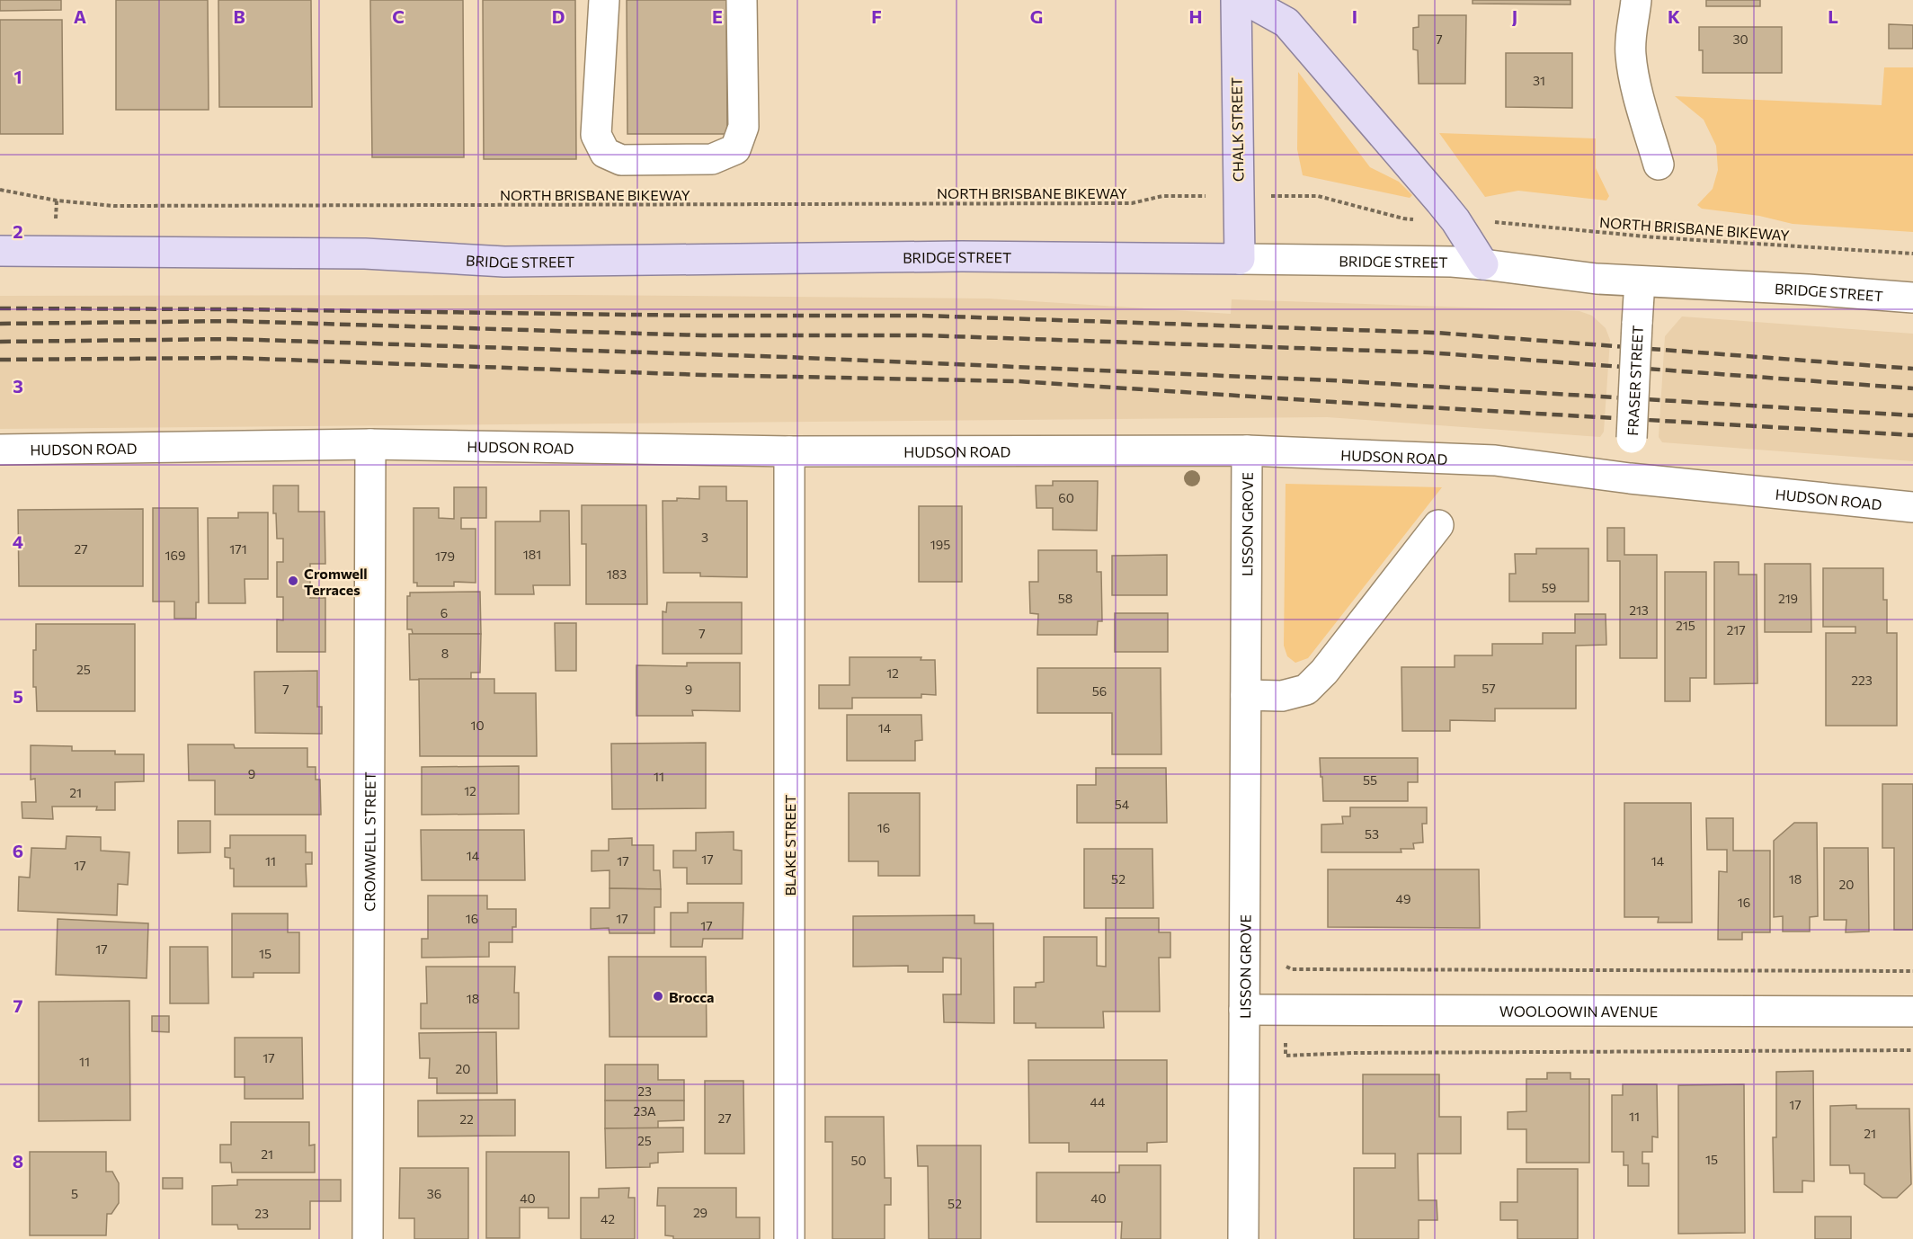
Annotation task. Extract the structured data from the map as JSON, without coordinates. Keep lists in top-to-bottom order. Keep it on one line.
{"streets":{"main road":["CHALK STREET","BRIDGE STREET"],"street":["FRASER STREET","HUDSON ROAD","LISSON GROVE","CROMWELL STREET","BLAKE STREET","WOOLOOWIN AVENUE"],"path":["NORTH BRISBANE BIKEWAY"]},"crossings":[["CHALK STREET","BRIDGE STREET"],["BRIDGE STREET","FRASER STREET"],["FRASER STREET","HUDSON ROAD"],["HUDSON ROAD","LISSON GROVE"],["HUDSON ROAD","CROMWELL STREET"],["HUDSON ROAD","BLAKE STREET"],["LISSON GROVE","WOOLOOWIN AVENUE"]],"places":["Cromwell Terraces","Brocca"],"house_numbers":["7","30","31","60","3","195","27","171","181","169","179","183","59","58","219","213","6","215","217","7","8","25","12","223","57","7","9","56","10","14","9","11","55","12","21","54","16","53","14","17","11","17","14","17","52","18","20","49","16","16","17","17","17","15","18","17","11","20","23","44","17","23A","11","27","22","21","25","21","15","50","5","36","40","40","52","29","23","42"],"grid":{"columns":["A","B","C","D","E","F","G","H","I","J","K","L"],"rows":["1","2","3","4","5","6","7","8"]}}
